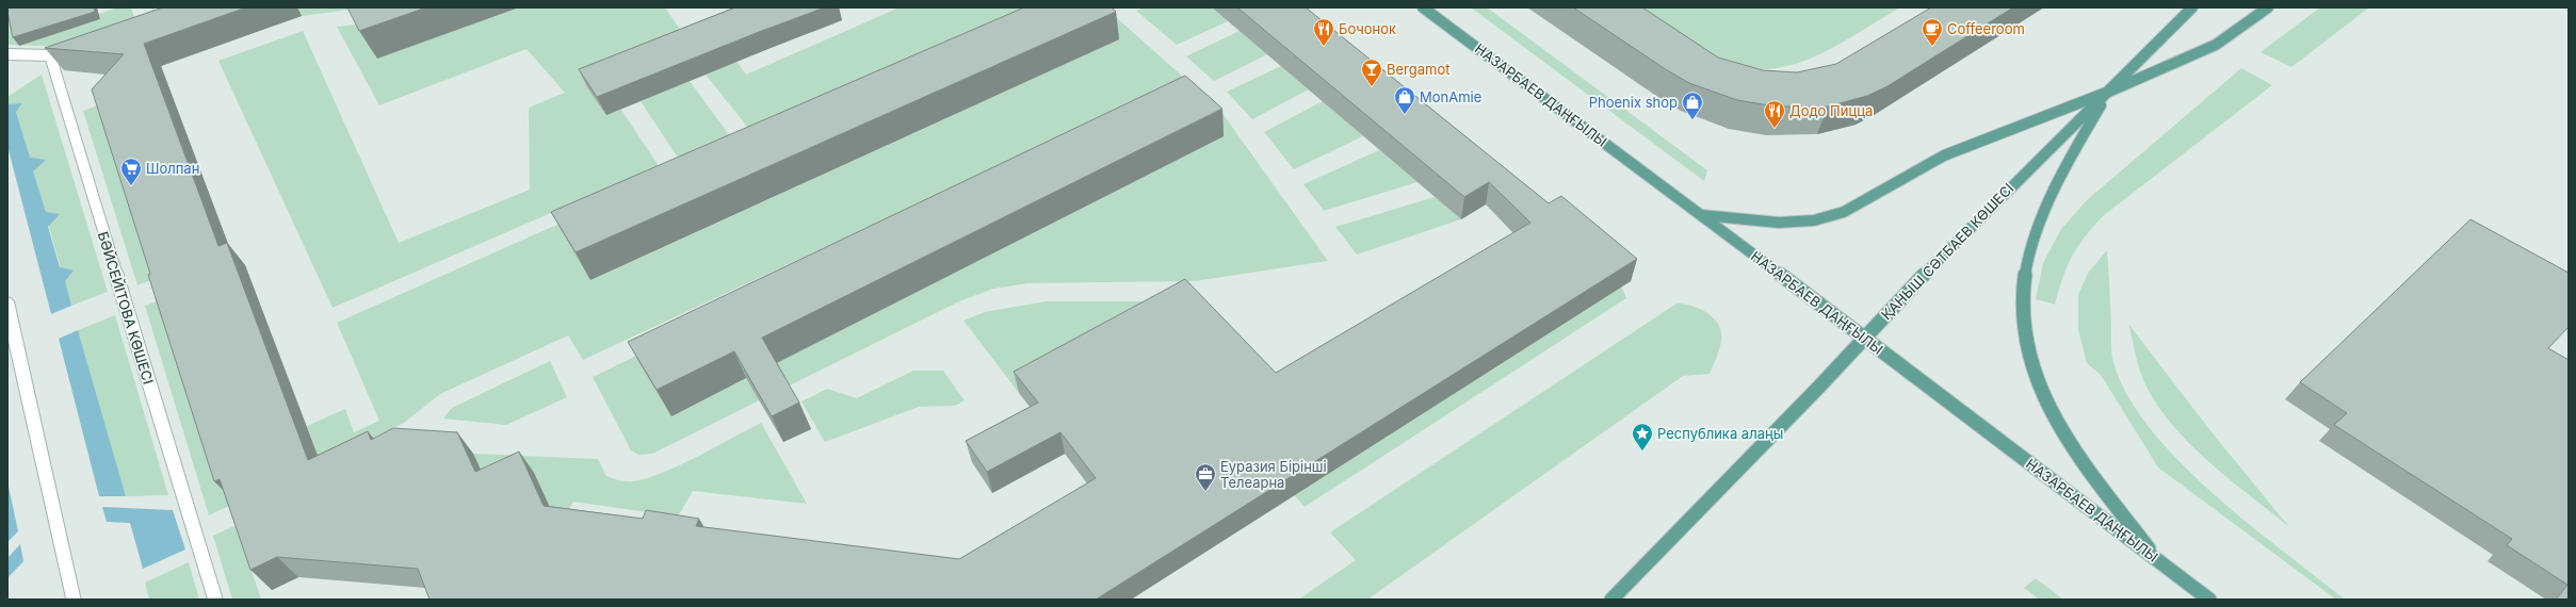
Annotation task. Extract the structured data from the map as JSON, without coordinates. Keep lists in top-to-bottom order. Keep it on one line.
{"streets":{"main road":["НАЗАРБАЕВ ДАҢҒЫЛЫ","ҚАНЫШ СӘТБАЕВ КӨШЕСІ"],"street":["БӘЙСЕЙІТОВА КӨШЕСІ"]},"crossings":[["НАЗАРБАЕВ ДАҢҒЫЛЫ","ҚАНЫШ СӘТБАЕВ КӨШЕСІ"]],"places":{"restaurant":["Бочонок","Додо Пицца"],"cafe":["Coffeeroom"],"bar":["Bergamot"],"shop":["MonAmie","Phoenix shop"],"supermarket":["Шолпан"],"place":["Республика алаңы"],"office":["Еуразия Бірінші Телеарна"]}}
